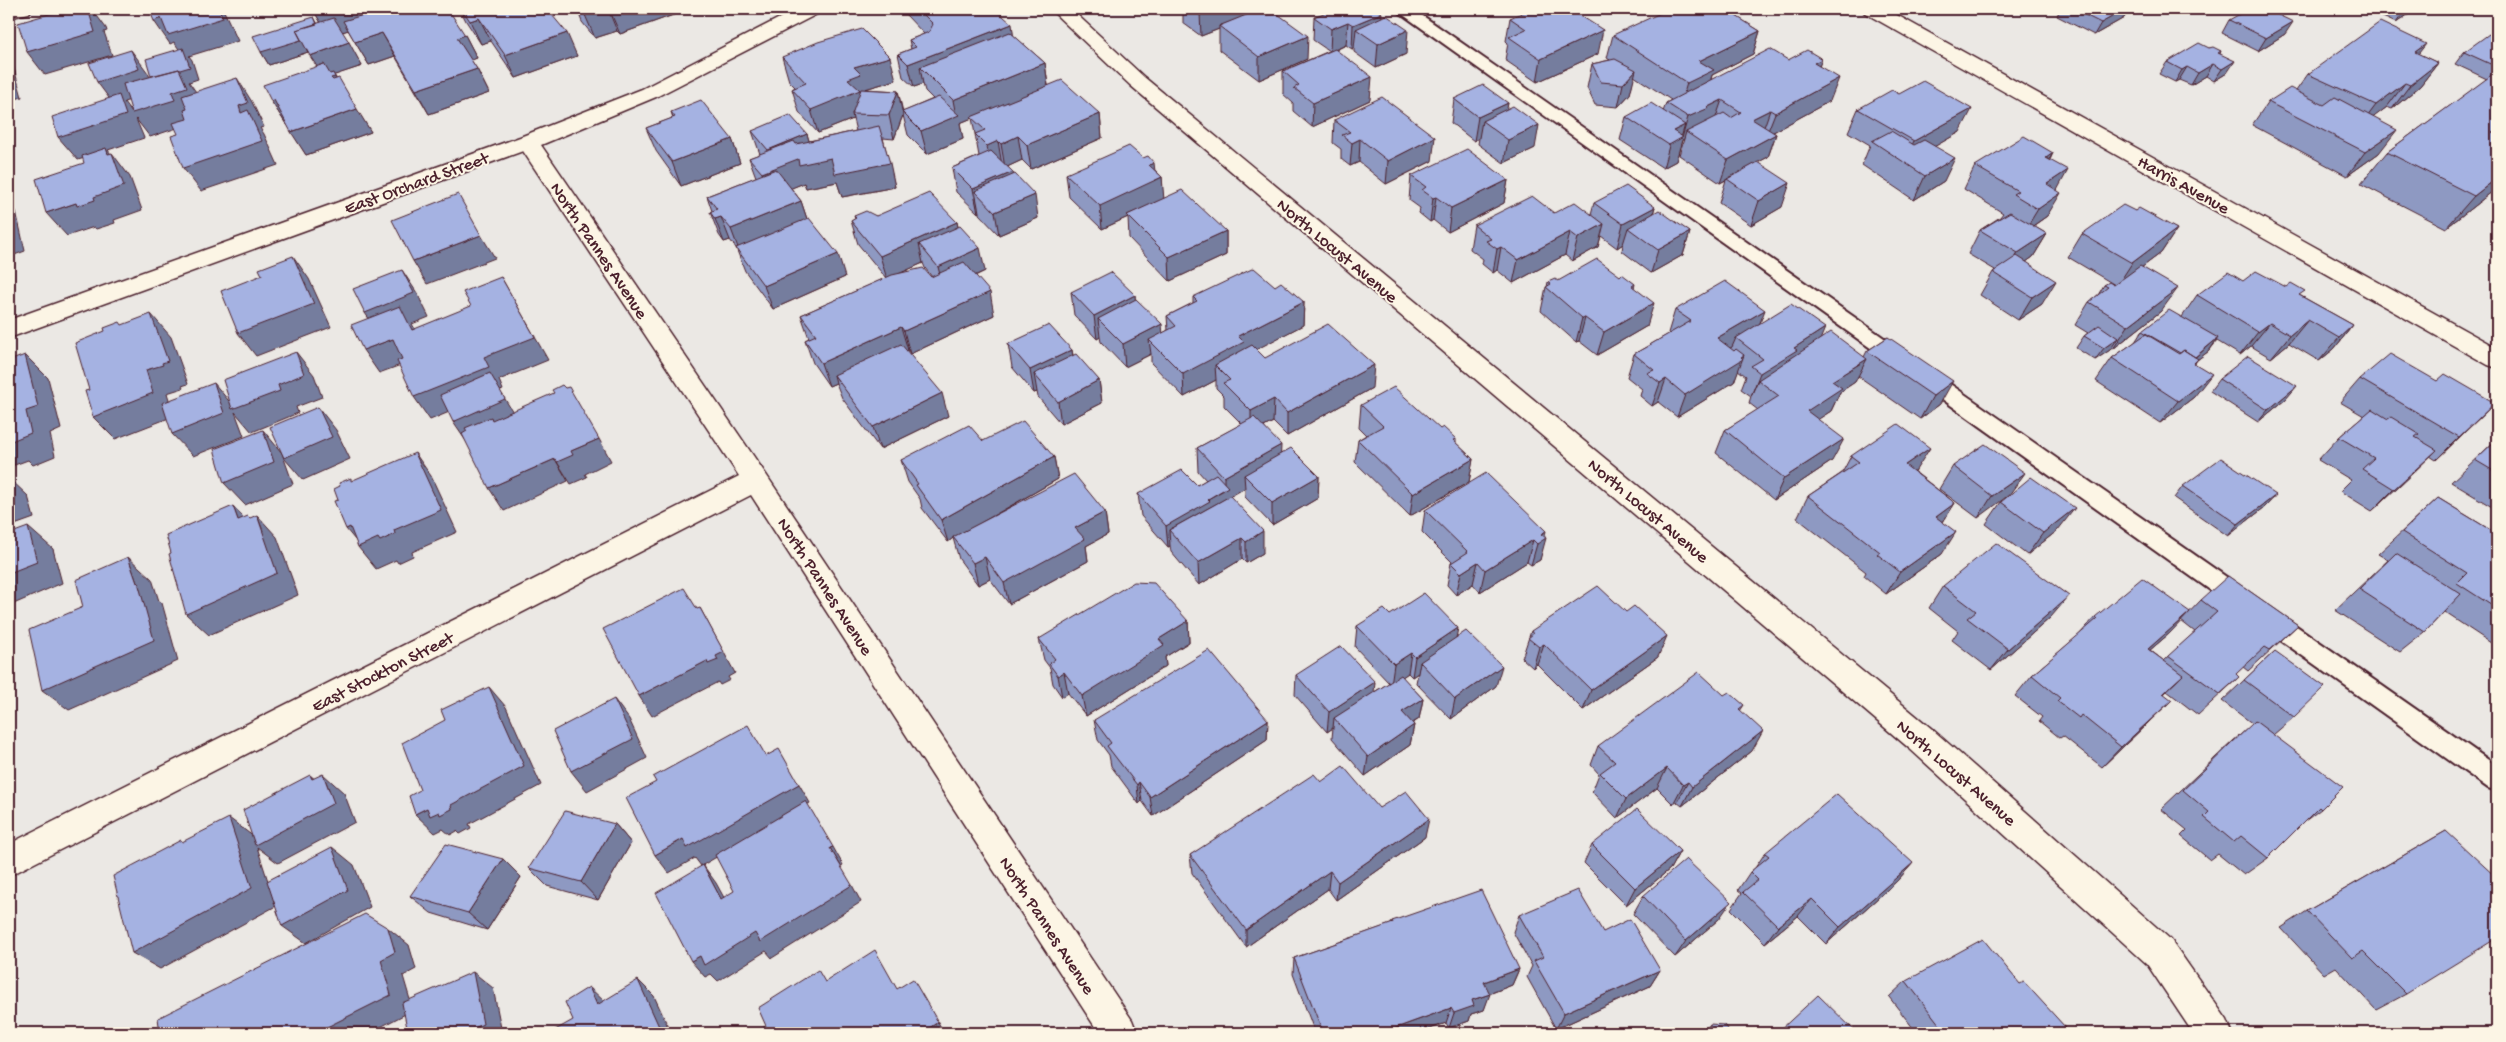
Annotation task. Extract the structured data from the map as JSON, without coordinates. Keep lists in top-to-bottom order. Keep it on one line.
{"streets":{"street":["East Orchard Street","Harris Avenue","North Pannes Avenue","North Locust Avenue","East Stockton Street"]},"crossings":[["East Orchard Street","North Pannes Avenue"],["North Pannes Avenue","East Stockton Street"]]}
